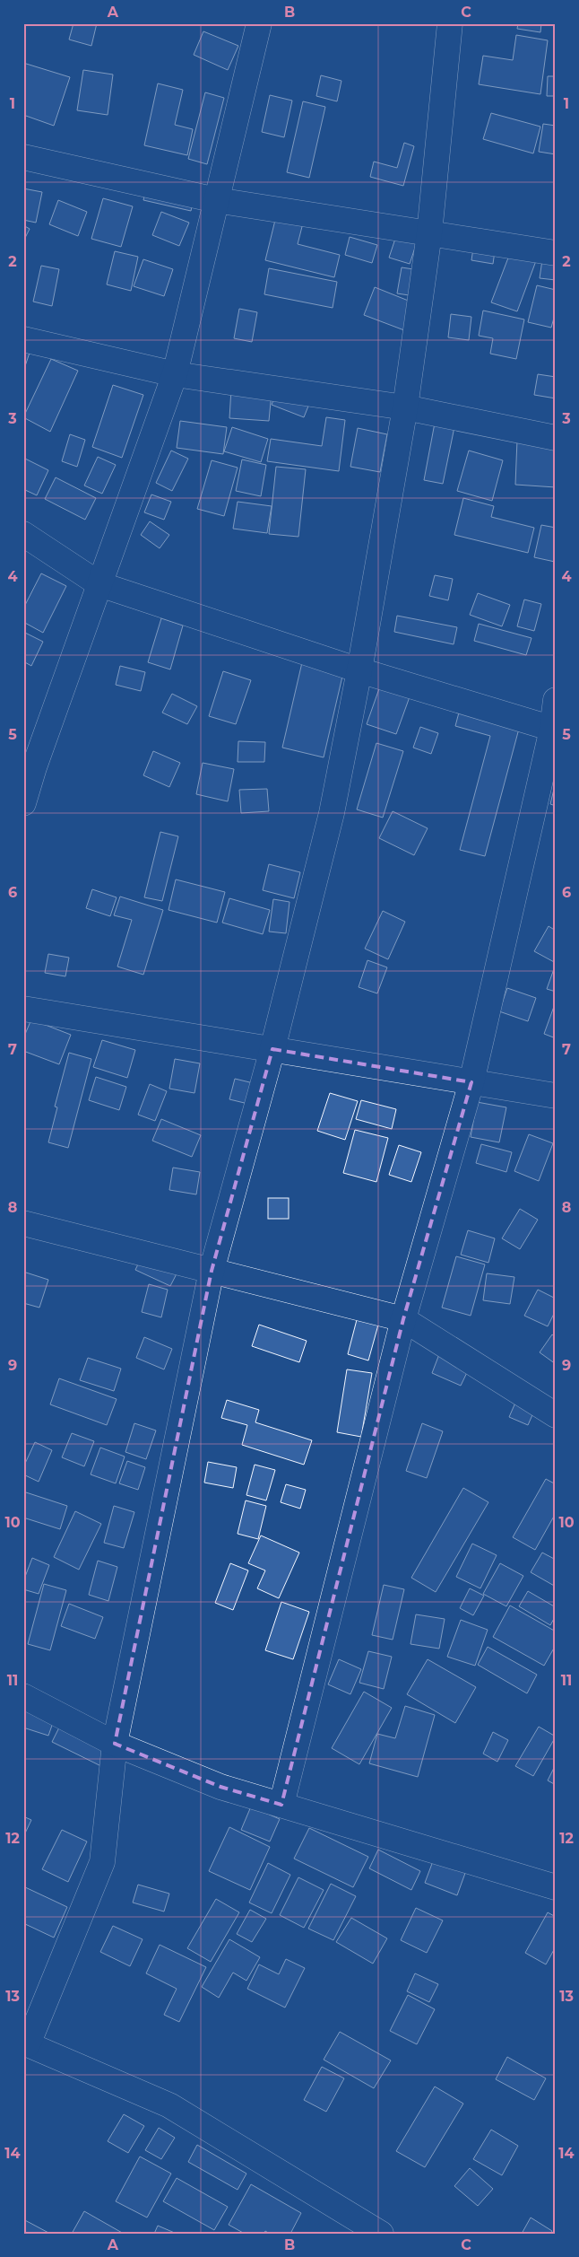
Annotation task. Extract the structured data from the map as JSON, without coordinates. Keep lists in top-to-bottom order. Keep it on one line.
{"grid":{"columns":["A","B","C"],"rows":["1","2","3","4","5","6","7","8","9","10","11","12","13","14"]}}
